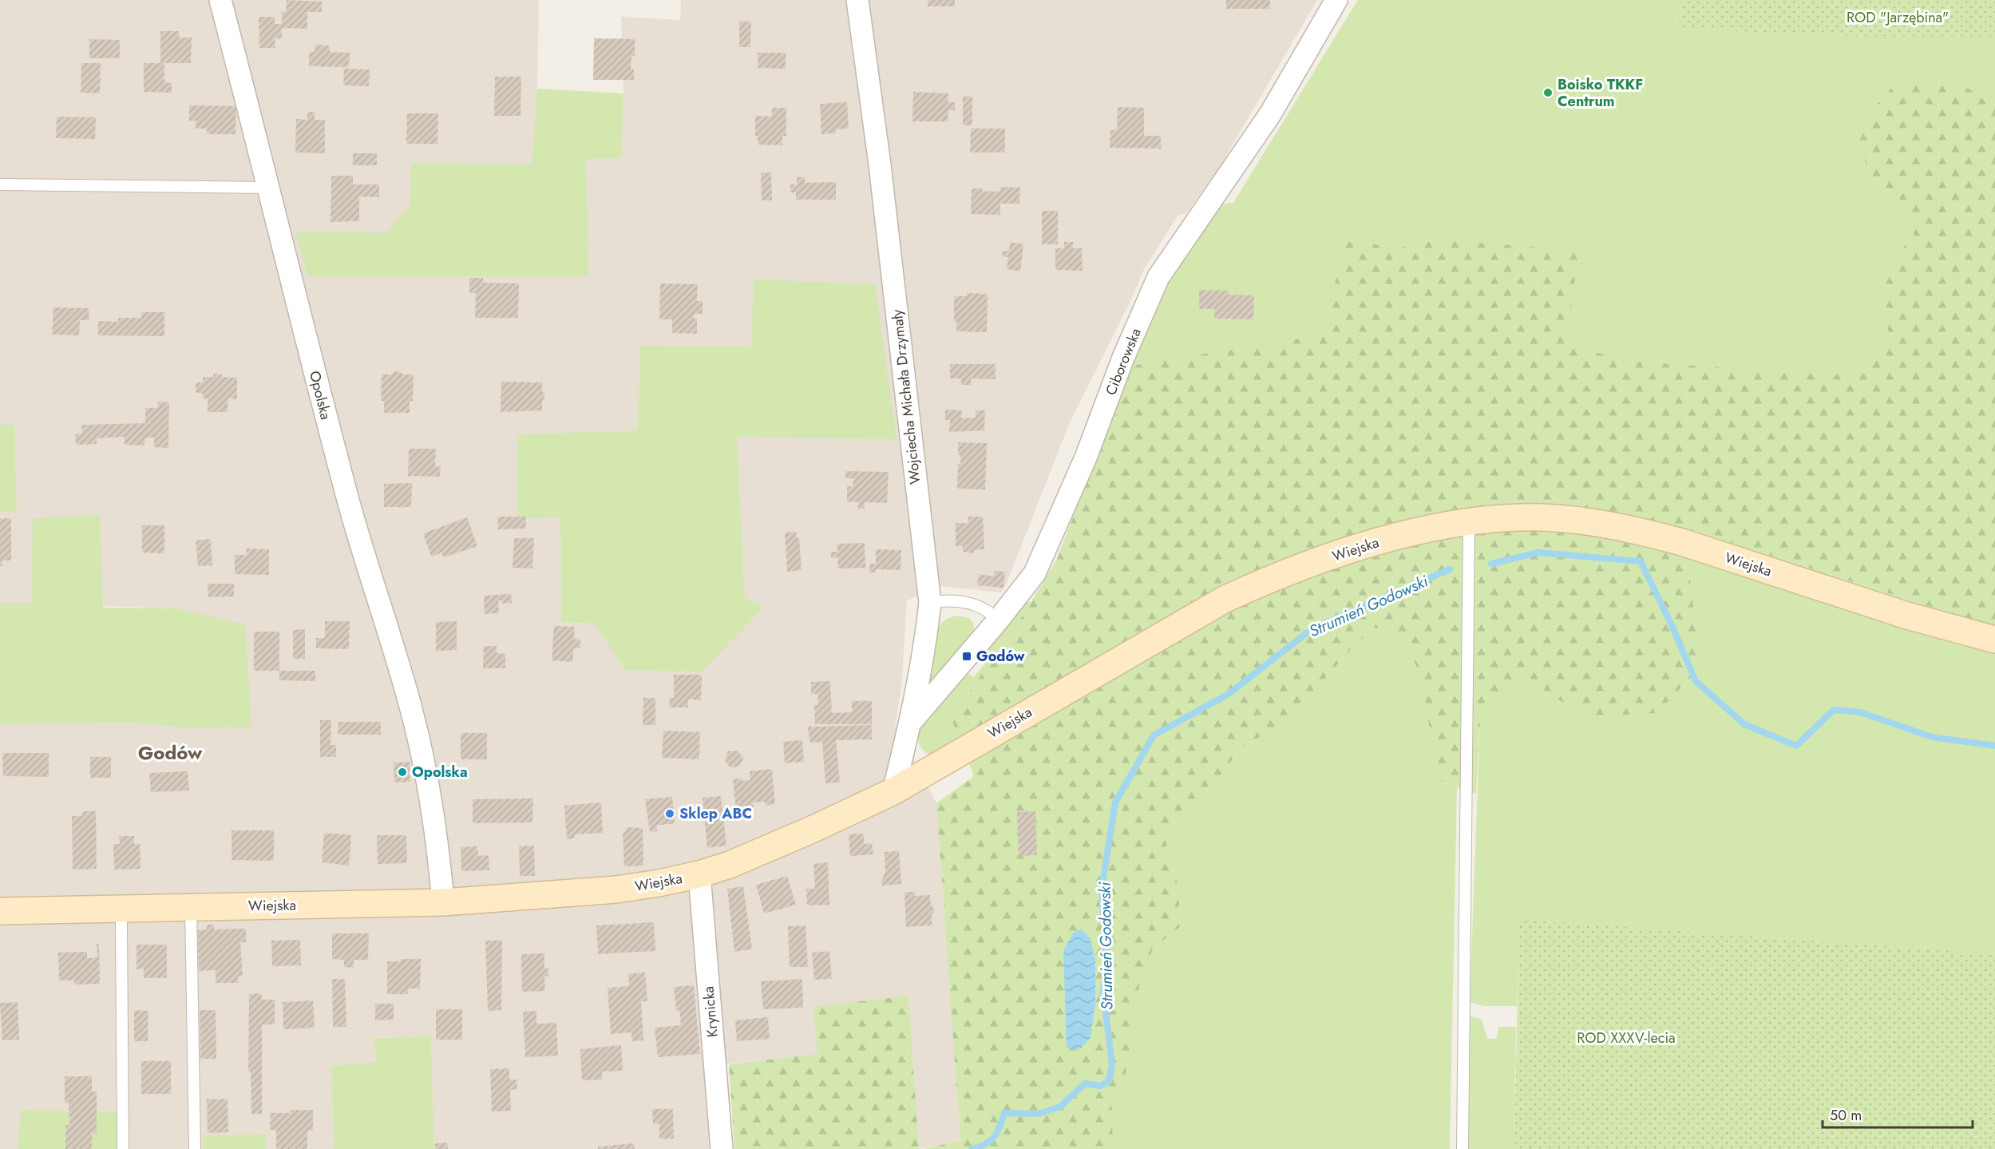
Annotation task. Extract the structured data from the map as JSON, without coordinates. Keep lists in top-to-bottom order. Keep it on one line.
{"streets":{"street":["Ciborowska","Opolska","Wojciecha Michała Drzymały","Wiejska","Krynicka"]},"crossings":[["Ciborowska","Wojciecha Michała Drzymały"],["Opolska","Wiejska"],["Wojciecha Michała Drzymały","Wiejska"],["Wiejska","Krynicka"]],"districts":["Godów"],"water":["Strumień Godowski"],"parks":["ROD \"Jarzębina\"","ROD XXXV-lecia"],"places":{"other":["Boisko TKKF Centrum","Opolska","Sklep ABC"],"transit":["Godów"]},"scale_bar":"50 m"}
